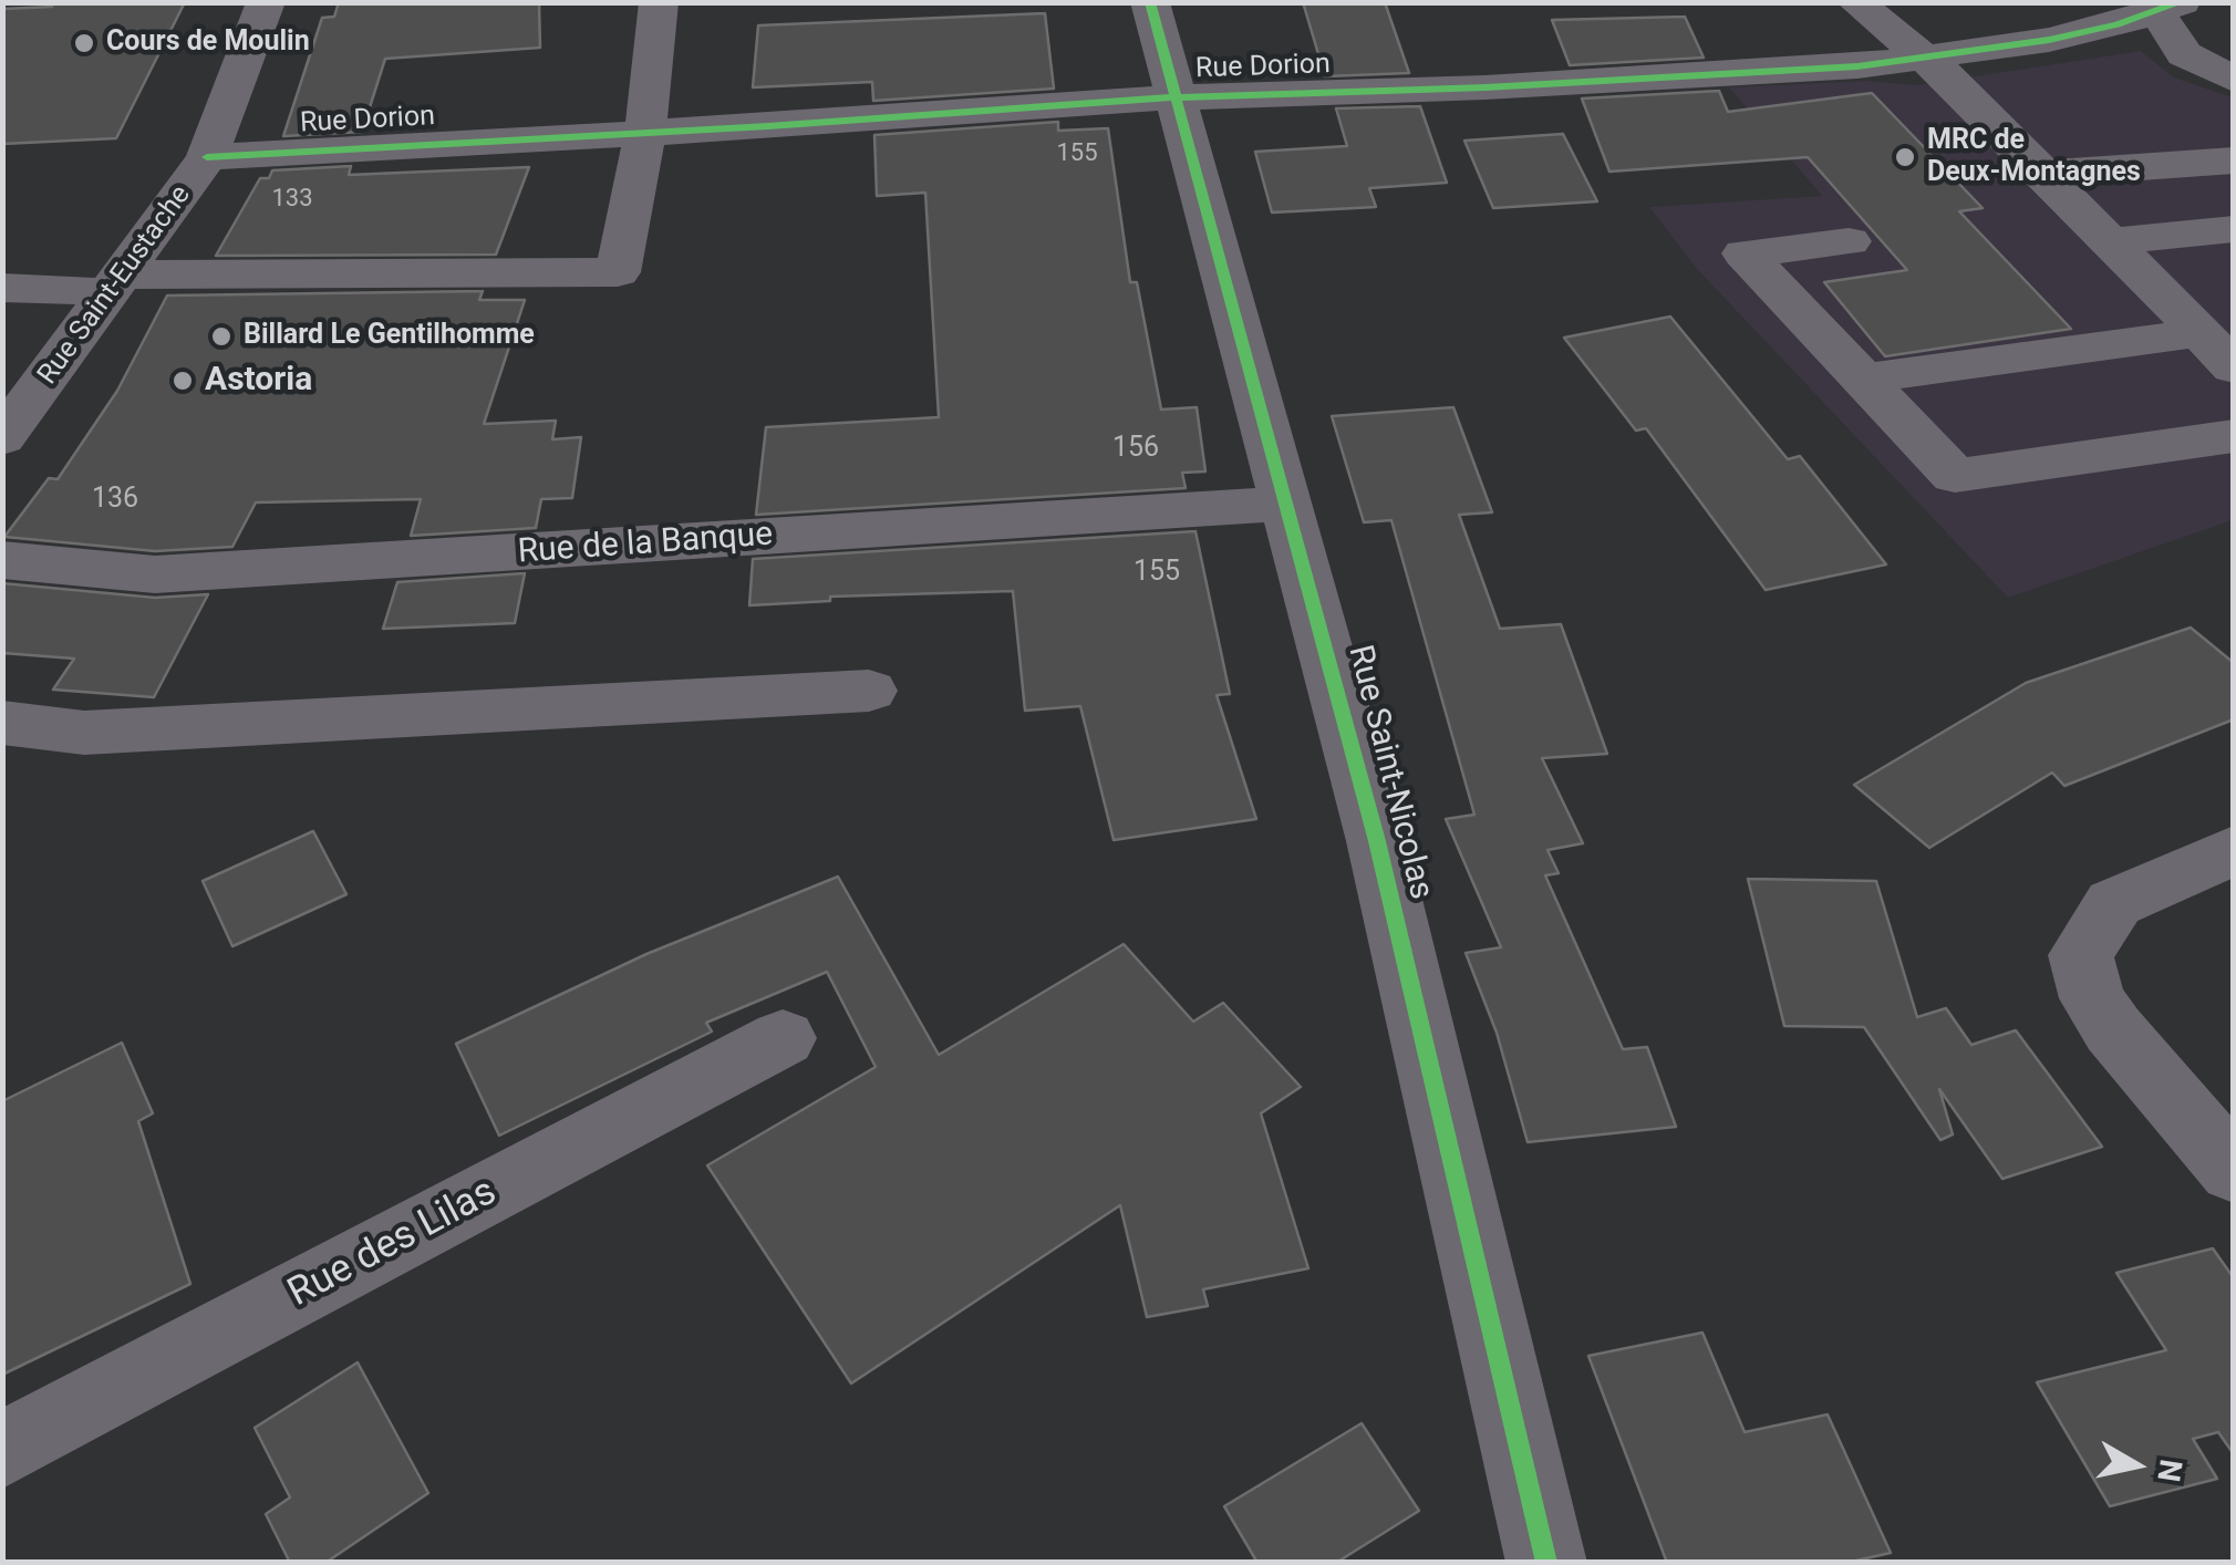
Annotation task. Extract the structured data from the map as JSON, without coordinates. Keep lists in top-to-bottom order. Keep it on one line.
{"streets":{"street":["Rue Dorion","Rue Saint-Eustache","Rue de la Banque","Rue Saint-Nicolas","Rue des Lilas"]},"crossings":[["Rue Dorion","Rue Saint-Eustache"],["Rue Dorion","Rue Saint-Nicolas"],["Rue de la Banque","Rue Saint-Nicolas"]],"places":["Cours de Moulin","MRC de Deux-Montagnes","Billard Le Gentilhomme","Astoria"],"house_numbers":["155","133","156","136","155"],"north":"right"}
